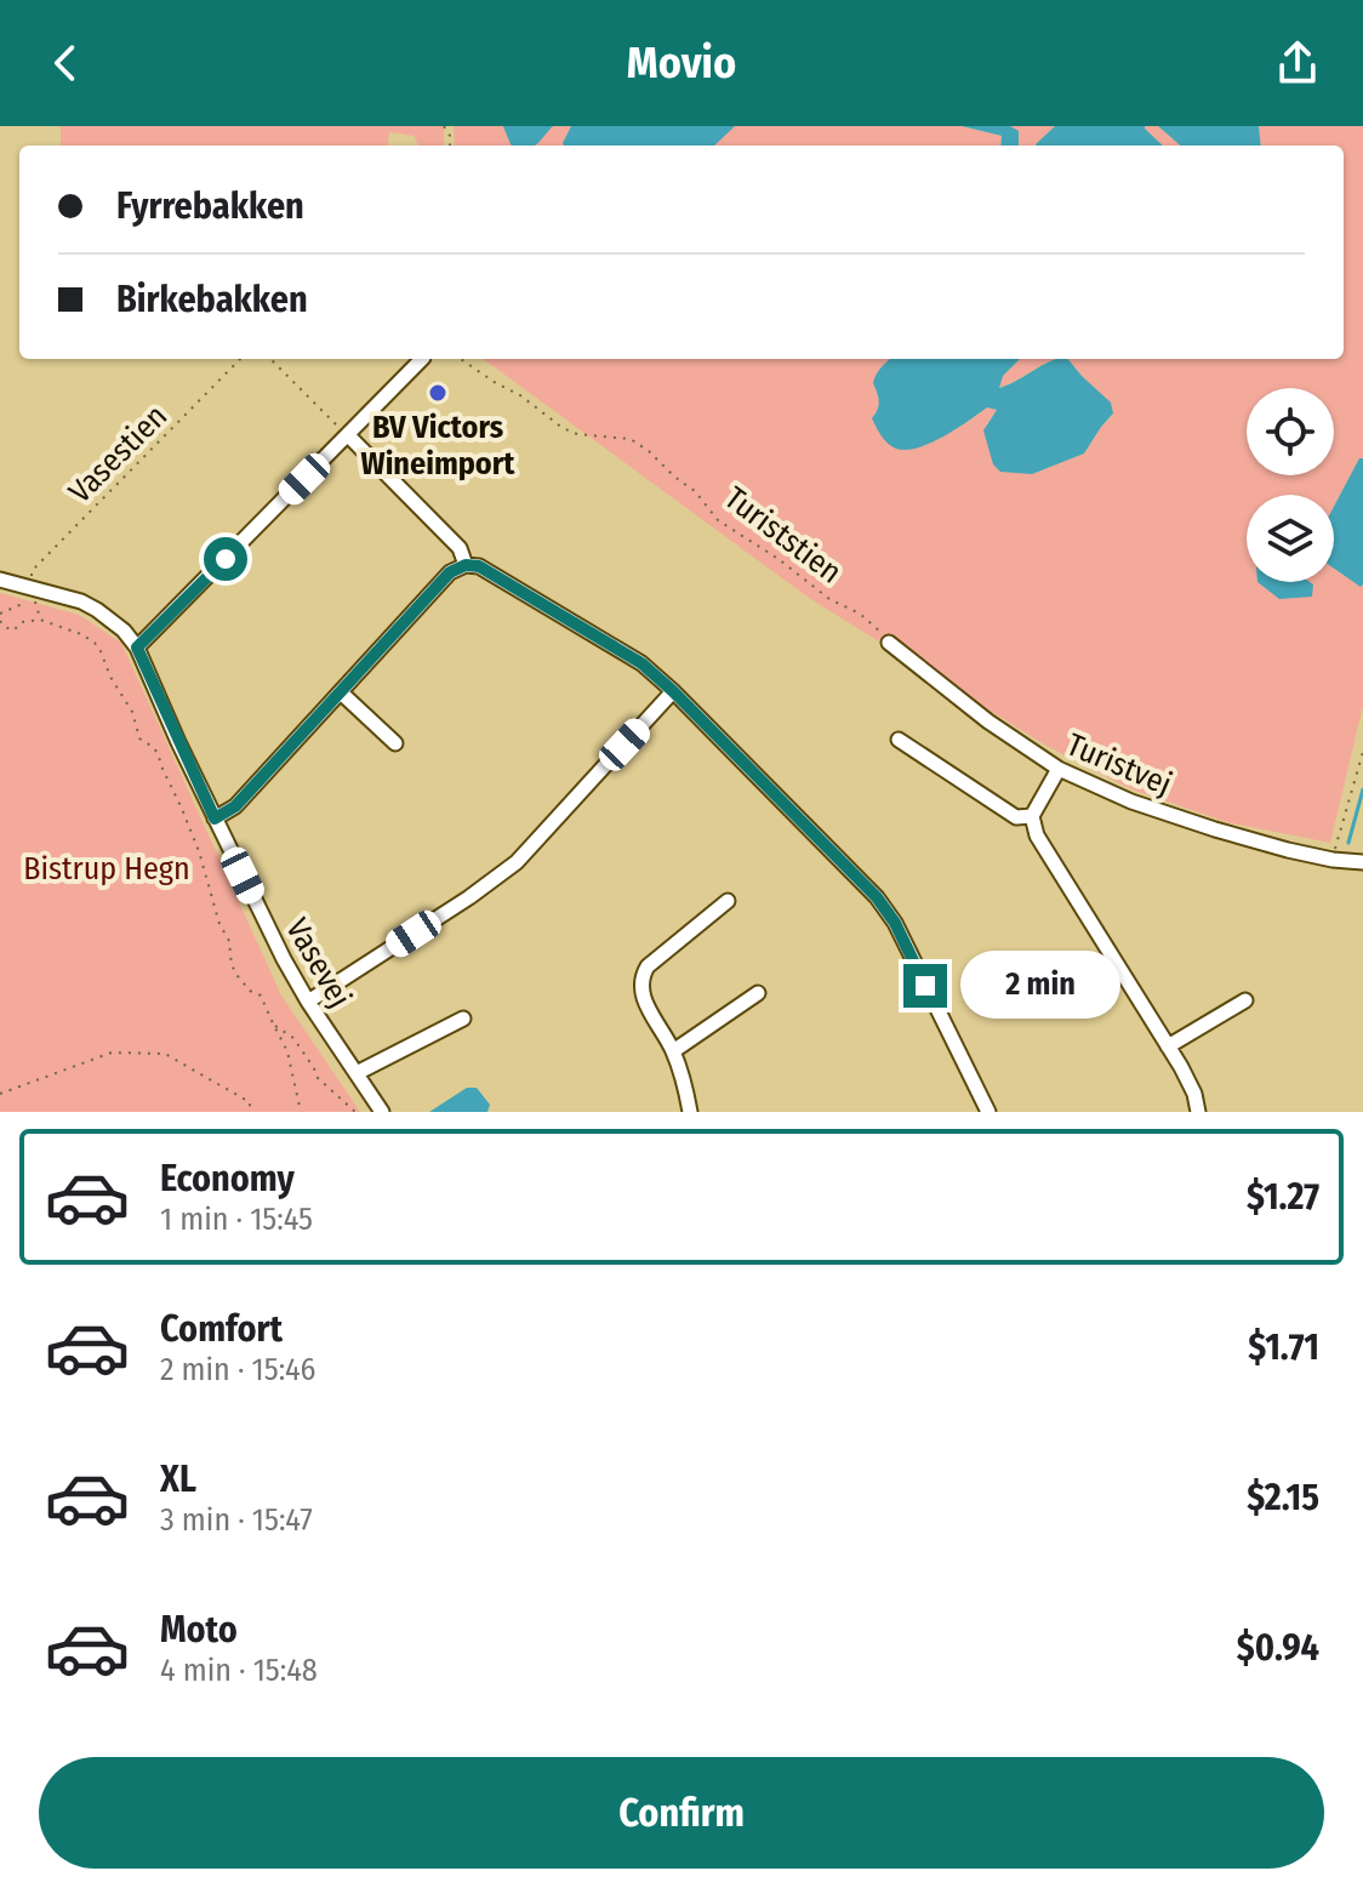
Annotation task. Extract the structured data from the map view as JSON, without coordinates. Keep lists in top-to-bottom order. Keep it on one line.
{"streets":{"street":["Turistvej","Vasevej"],"path":["Vasestien","Turiststien"]},"crossings":[["Vasestien","Vasevej"],["Turiststien","Turistvej"]],"parks":["Bistrup Hegn"],"places":["BV Victors Wineimport"],"page":{"header":"Movio","banner":["Fyrrebakken","Birkebakken"],"bubble":"2 min","list":[{"name":"Economy","note":"1 min · 15:45","value":"$1.27"},{"name":"Comfort","note":"2 min · 15:46","value":"$1.71"},{"name":"XL","note":"3 min · 15:47","value":"$2.15"},{"name":"Moto","note":"4 min · 15:48","value":"$0.94"}],"buttons":"Confirm"}}
